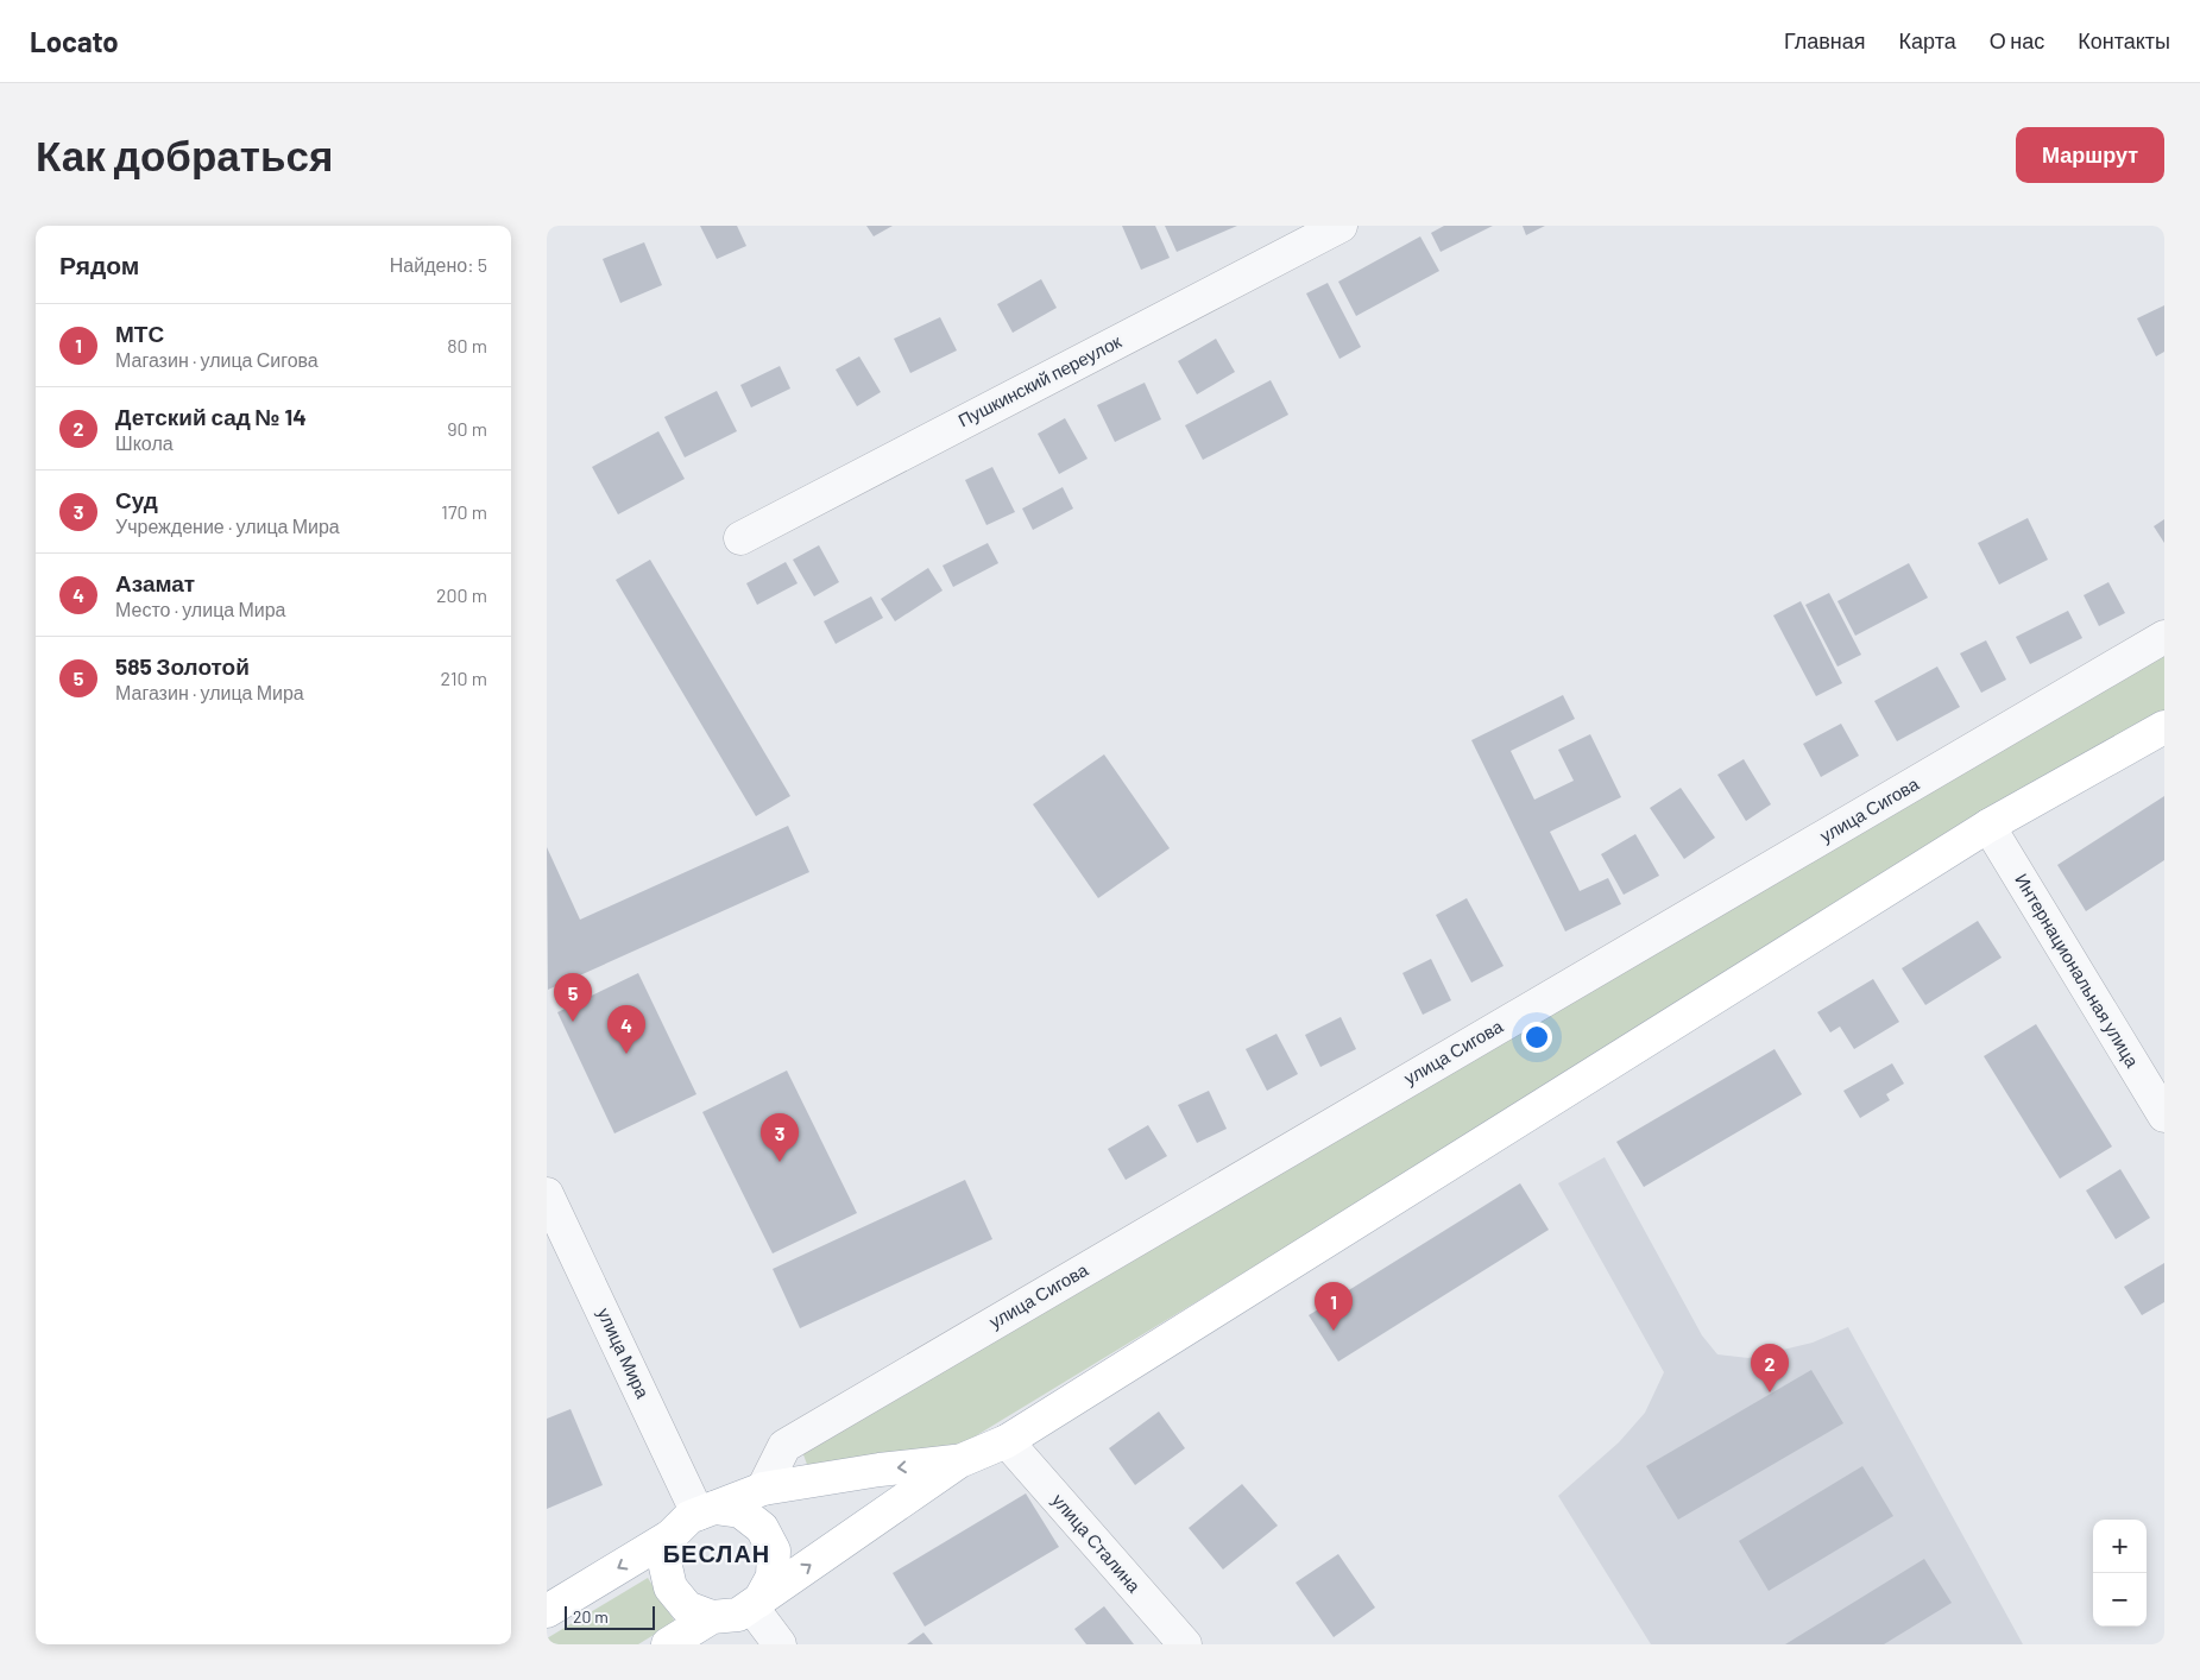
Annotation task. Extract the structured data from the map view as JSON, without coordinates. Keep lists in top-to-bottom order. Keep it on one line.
{"streets":{"street":["Пушкинский переулок","улица Сигова","Интернациональная улица","улица Мира","улица Сталина"]},"districts":["БЕСЛАН"],"scale_bar":"20 m","page":{"header":"Locato","nav":["Главная","Карта","О нас","Контакты"],"buttons":"Маршрут","title":"Как добраться","heading":["Рядом","Найдено: 5"],"list":[{"mark":"1","name":"МТС","note":"Магазин · улица Сигова","value":"80 m"},{"mark":"2","name":"Детский сад № 14","note":"Школа","value":"90 m"},{"mark":"3","name":"Суд","note":"Учреждение · улица Мира","value":"170 m"},{"mark":"4","name":"Азамат","note":"Место · улица Мира","value":"200 m"},{"mark":"5","name":"585 Золотой","note":"Магазин · улица Мира","value":"210 m"}],"pins":["5","4","3","1","2"],"map_buttons":["+","−"],"scale":"20 m"}}
